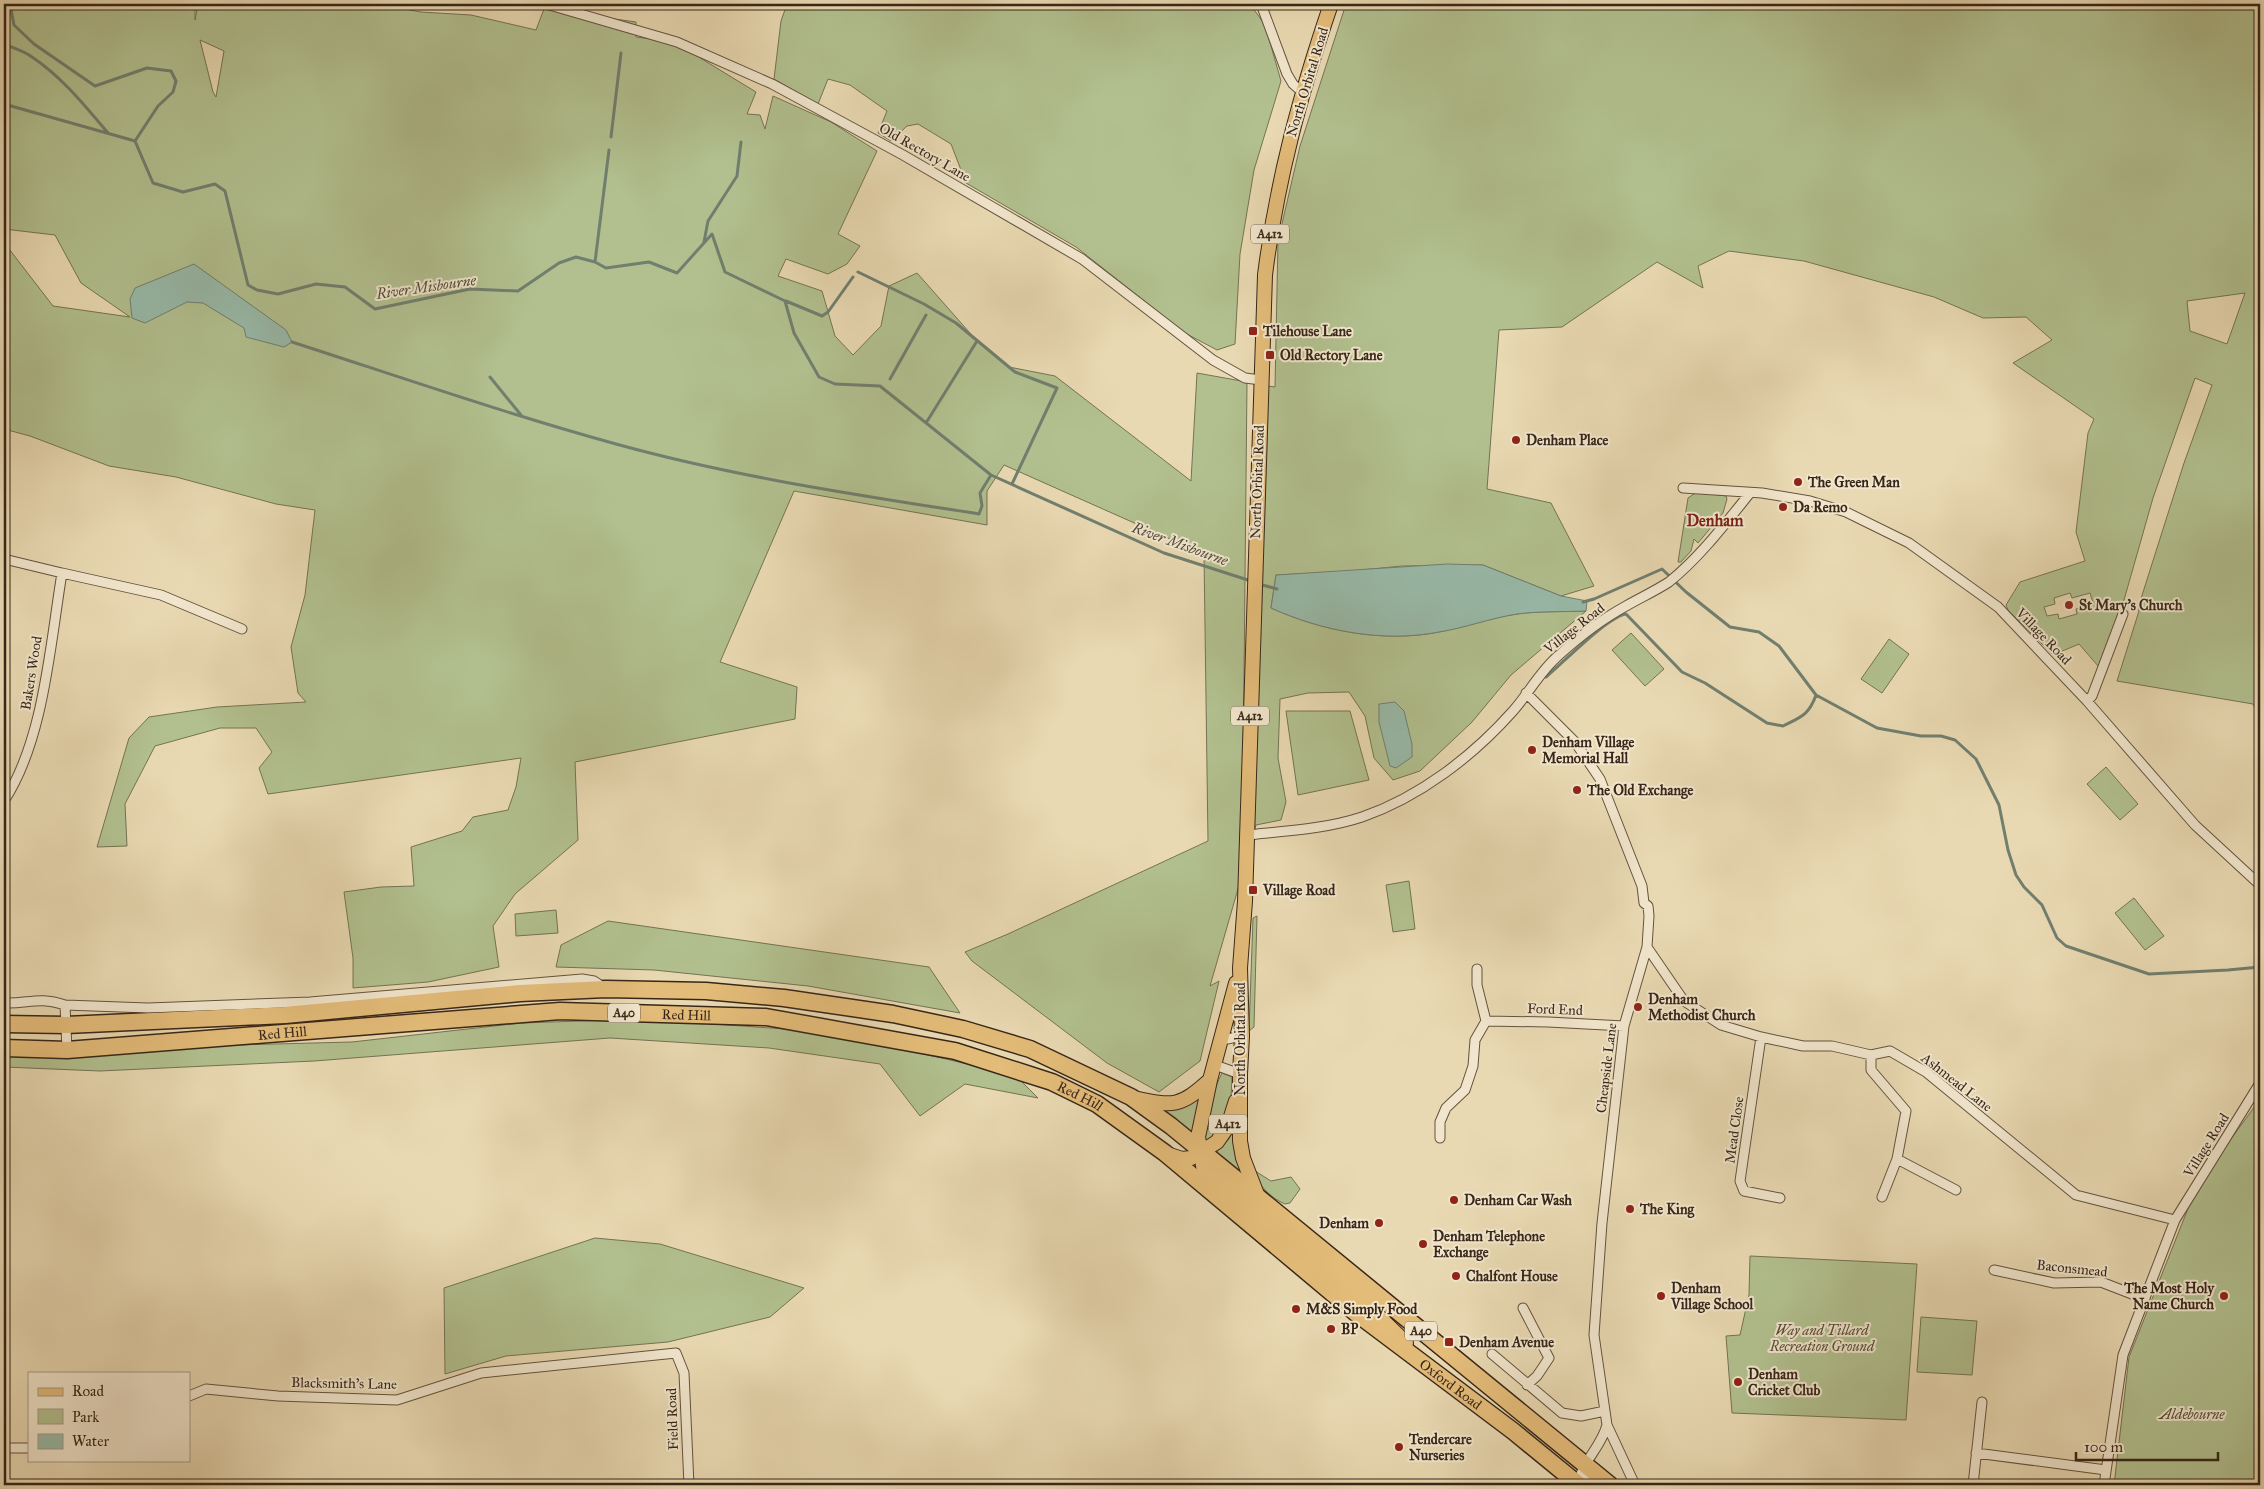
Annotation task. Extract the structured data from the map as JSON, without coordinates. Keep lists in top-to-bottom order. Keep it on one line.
{"streets":{"highway":["A40","Red Hill","Oxford Road"],"main road":["North Orbital Road","A412"],"street":["Old Rectory Lane","Village Road","Bakers Wood","Ford End","Cheapside Lane","Ashmead Lane","Mead Close","Baconsmead","Blacksmith's Lane","Field Road"]},"crossings":[["North Orbital Road","Old Rectory Lane"],["North Orbital Road","A412"],["North Orbital Road","Village Road"],["North Orbital Road","A40"],["North Orbital Road","Red Hill"],["North Orbital Road","Oxford Road"],["A412","A40"],["A412","Red Hill"],["Village Road","Cheapside Lane"],["Village Road","Ashmead Lane"],["Village Road","Baconsmead"],["Ford End","Cheapside Lane"],["A40","Red Hill"],["A40","Oxford Road"],["Red Hill","Oxford Road"],["Cheapside Lane","Ashmead Lane"],["Ashmead Lane","Mead Close"],["Blacksmith's Lane","Field Road"]],"districts":["Denham"],"water":["River Misbourne"],"parks":["Way and Tillard Recreation Ground","Aldebourne"],"places":{"transit":["Tilehouse Lane","Old Rectory Lane","Village Road","Denham Avenue"],"other":["Denham Place","The Green Man","Da Remo","St Mary's Church","Denham Village Memorial Hall","The Old Exchange","Denham Methodist Church","Denham Car Wash","The King","Denham","Denham Telephone Exchange","Chalfont House","Denham Village School","The Most Holy Name Church","M&S Simply Food","BP","Denham Cricket Club","Tendercare Nurseries"]},"legend":["Road","Park","Water"],"scale_bar":"100 m"}
